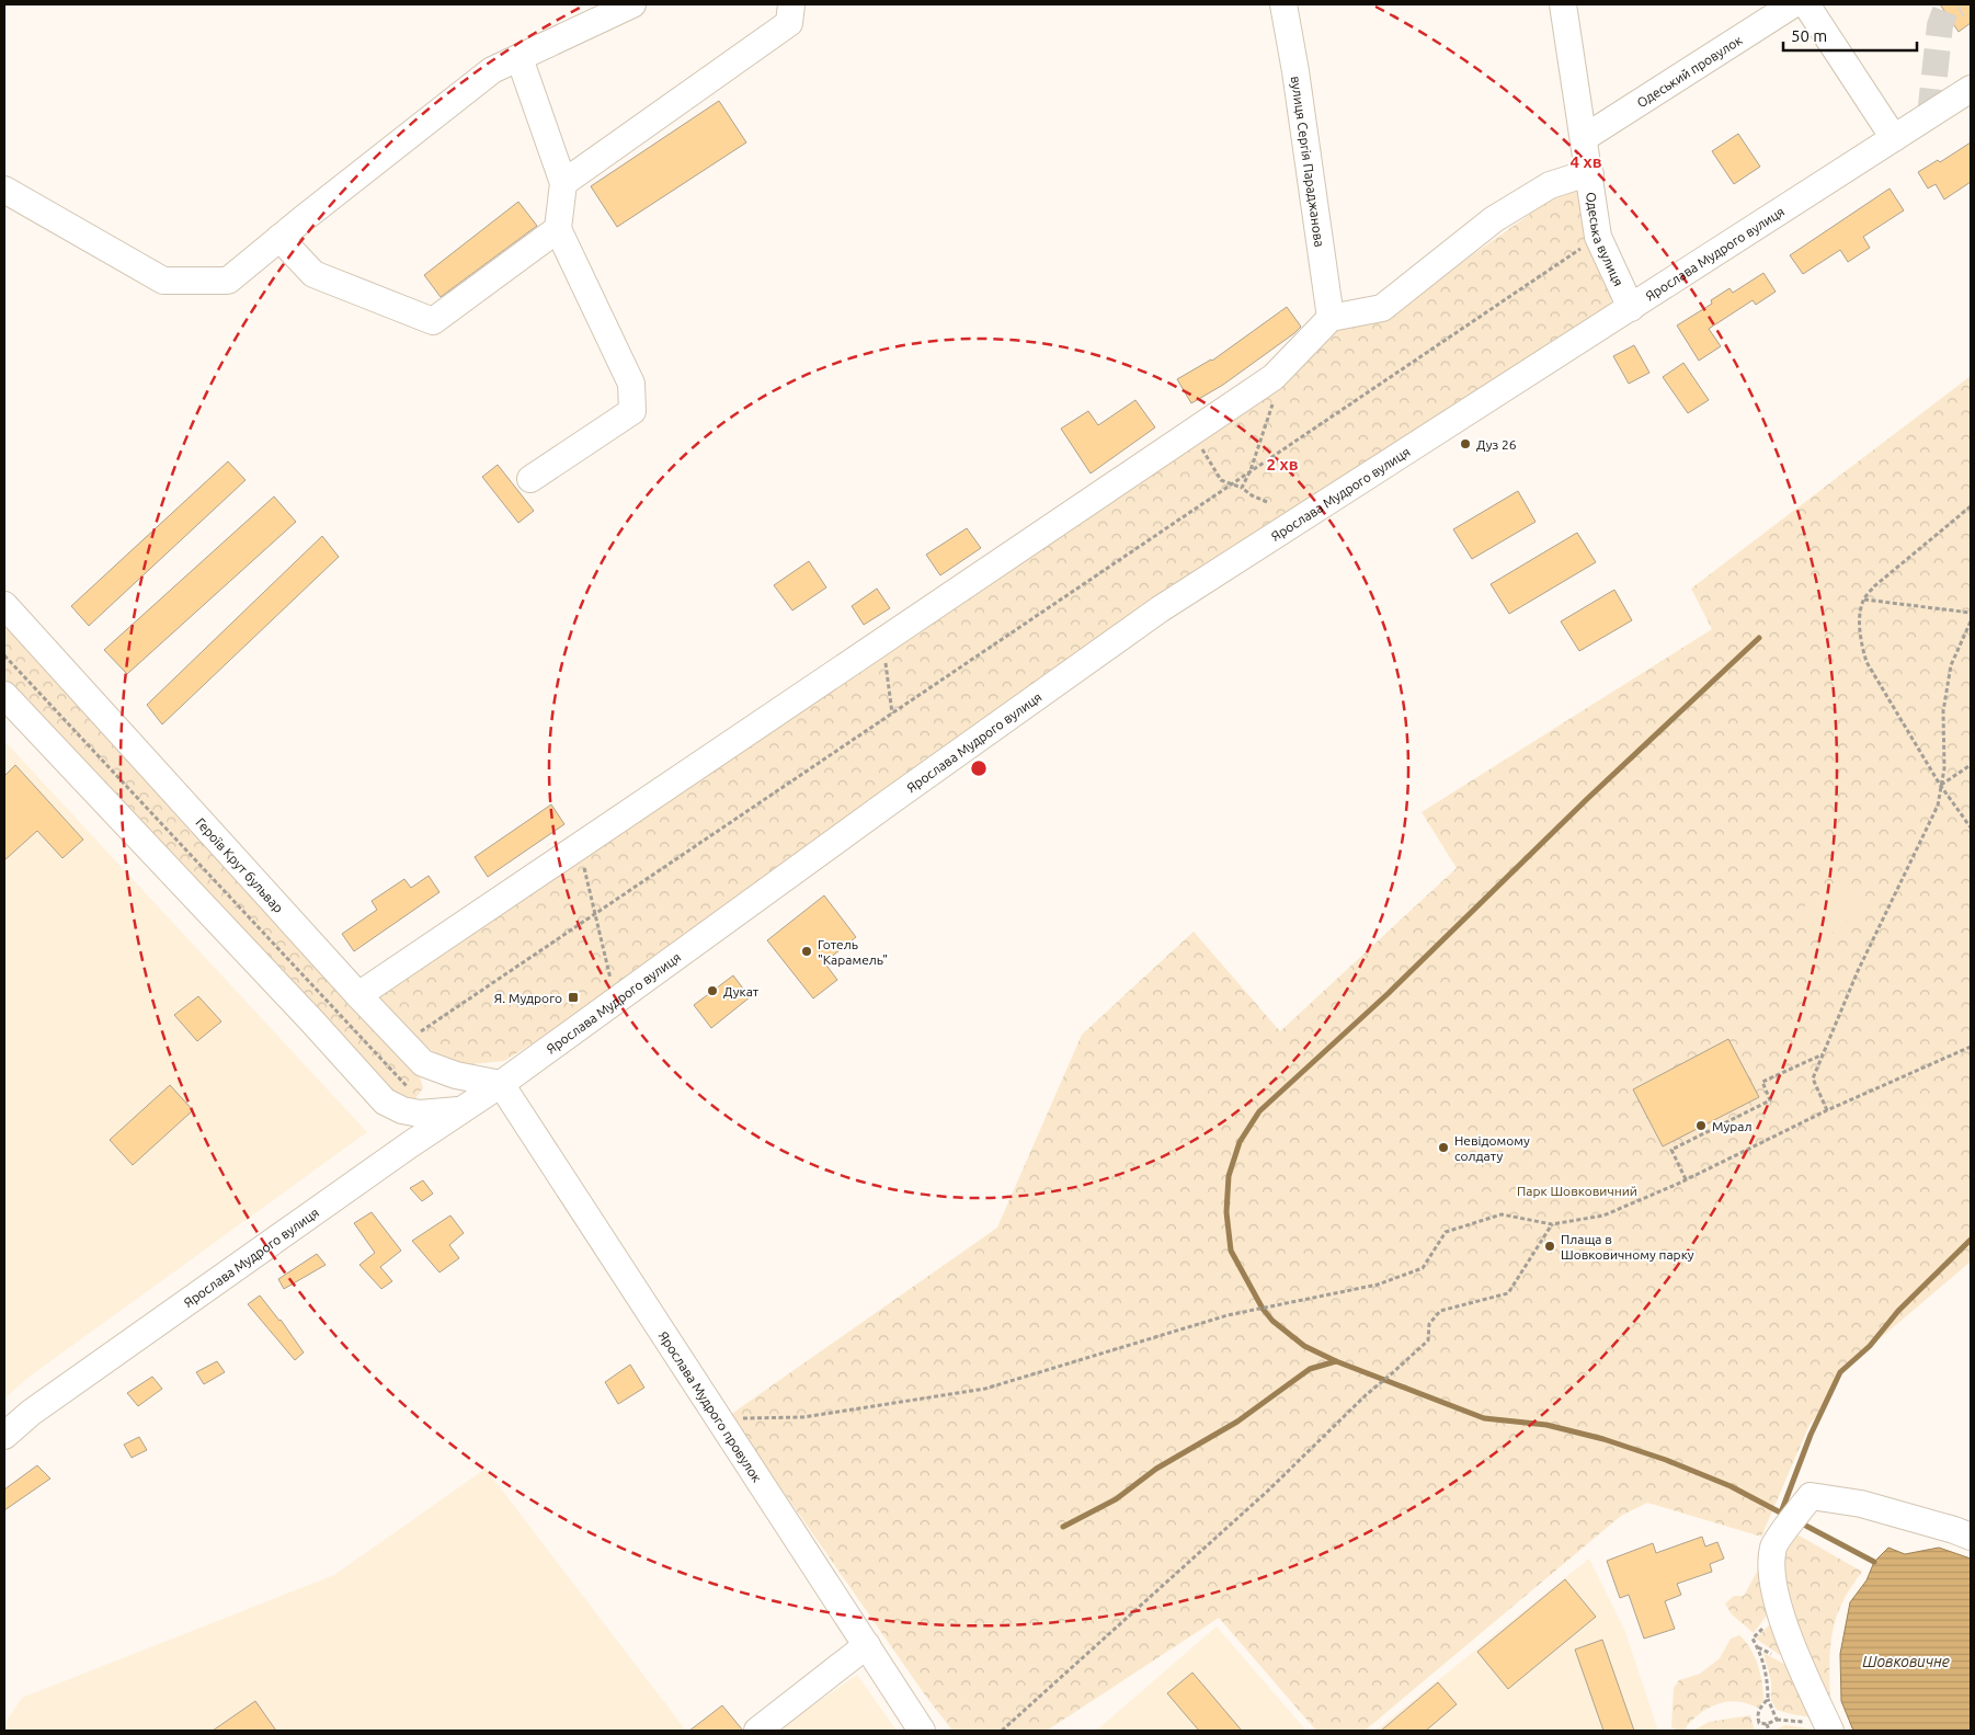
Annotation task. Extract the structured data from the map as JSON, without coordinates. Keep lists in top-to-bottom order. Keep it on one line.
{"streets":{"street":["Одеський провулок","вулиця Сергія Параджанова","Одеська вулиця","Ярослава Мудрого вулиця","Героїв Крут бульвар","Ярослава Мудрого провулок"]},"crossings":[["Одеський провулок","Одеська вулиця"],["Одеська вулиця","Ярослава Мудрого вулиця"],["Ярослава Мудрого вулиця","Героїв Крут бульвар"],["Ярослава Мудрого вулиця","Ярослава Мудрого провулок"],["Героїв Крут бульвар","Ярослава Мудрого провулок"]],"water":["Шовковичне"],"parks":["Парк Шовковичний"],"places":{"other":["Дуз 26","Готель \"Карамель\"","Дукат","Мурал","Невідомому солдату","Плаща в Шовковичному парку"],"transit":["Я. Мудрого"]},"scale_bar":"50 m","rings":["4 хв","2 хв"]}
